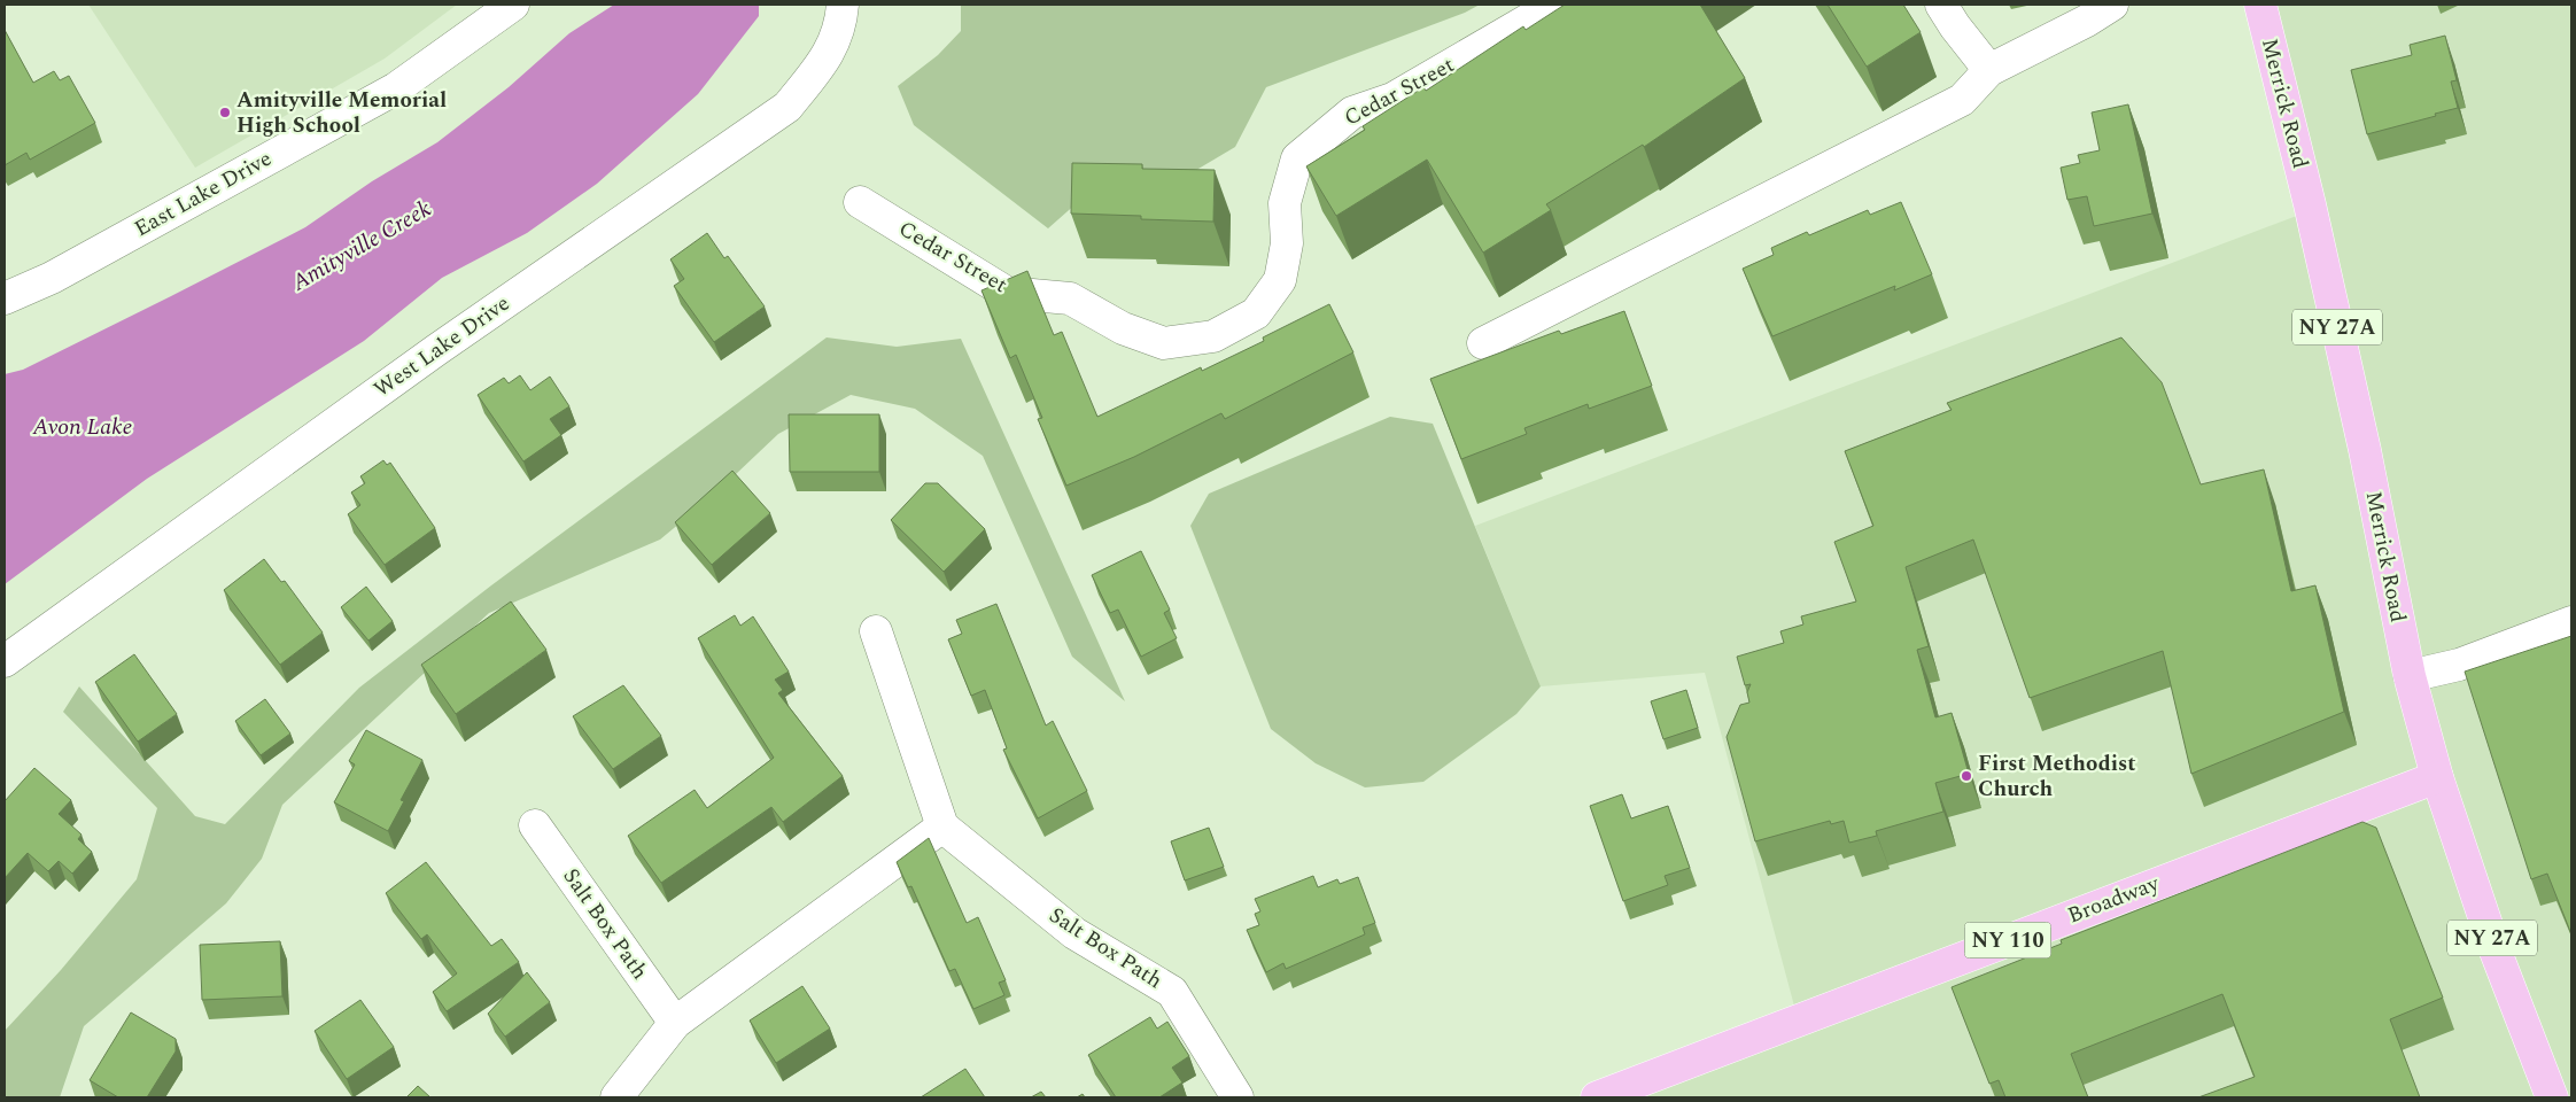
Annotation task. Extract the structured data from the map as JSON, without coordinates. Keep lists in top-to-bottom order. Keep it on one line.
{"streets":{"main road":["Merrick Road","NY 27A","Broadway","NY 110"],"street":["Cedar Street","East Lake Drive","West Lake Drive","Salt Box Path"]},"crossings":[["Merrick Road","Broadway"]],"water":["Amityville Creek","Avon Lake"],"places":["Amityville Memorial High School","First Methodist Church"]}
